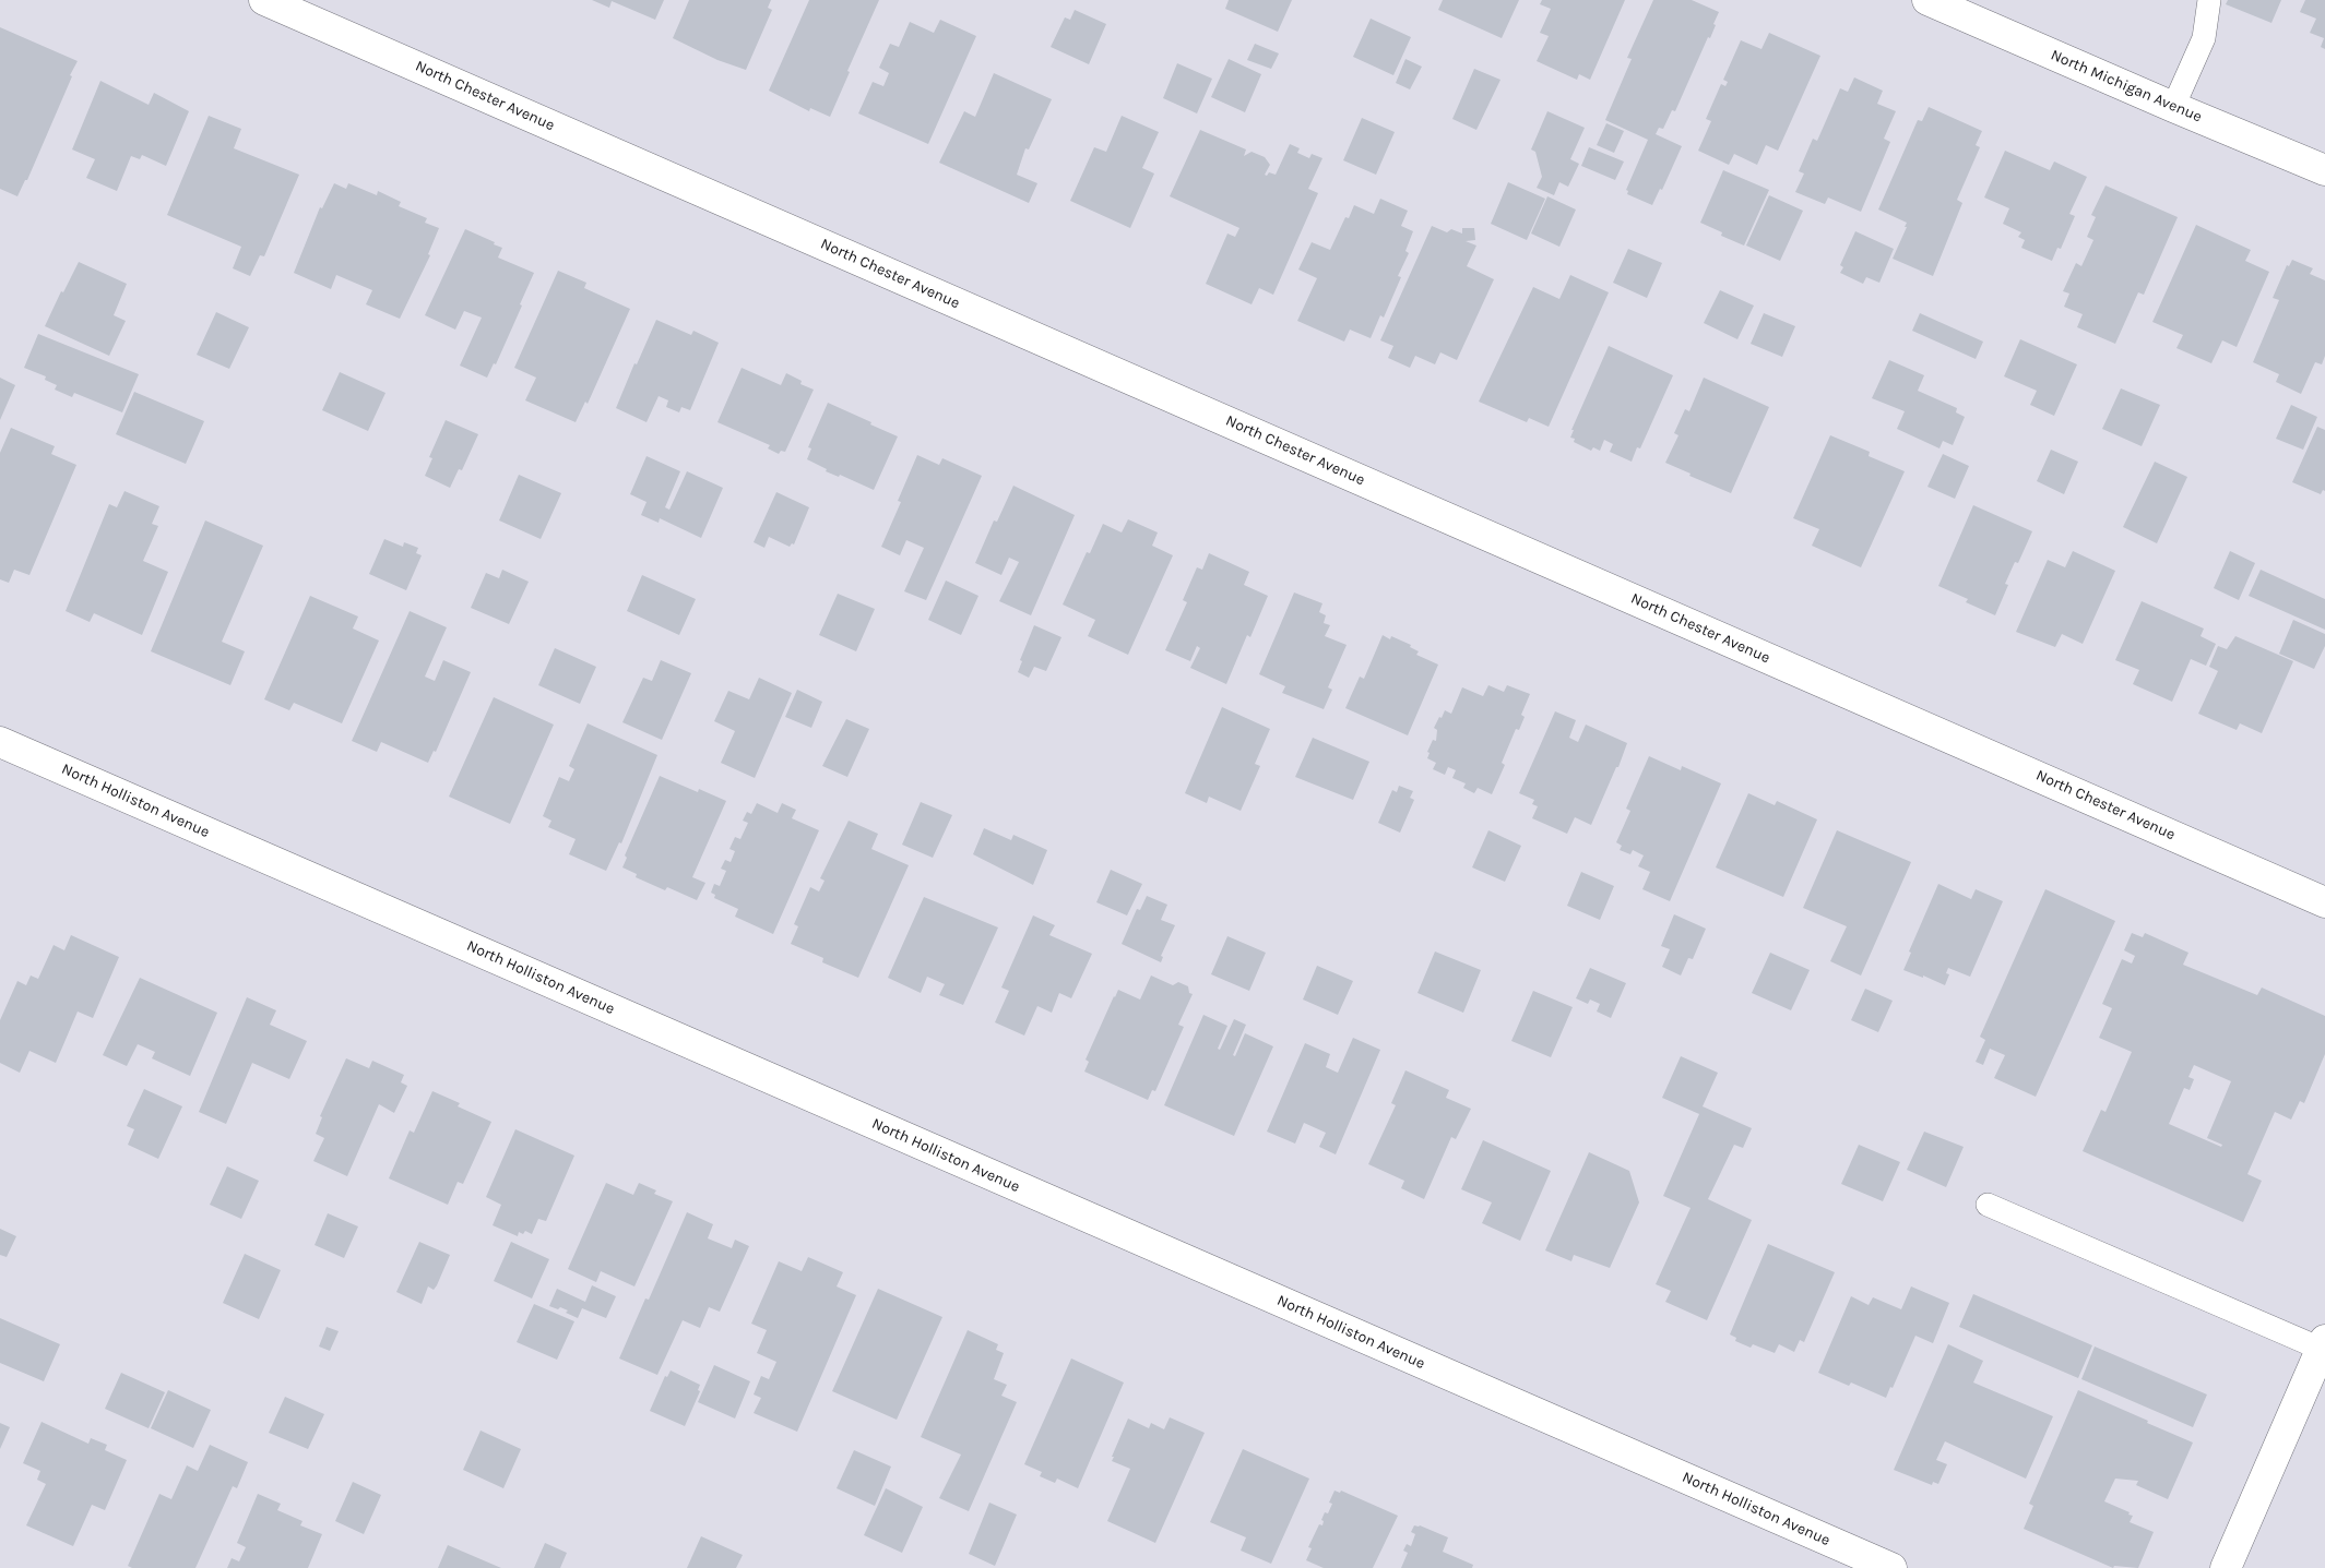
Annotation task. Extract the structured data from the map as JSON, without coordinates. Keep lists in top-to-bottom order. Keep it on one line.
{"streets":{"street":["North Michigan Avenue","North Chester Avenue","North Holliston Avenue"]}}
